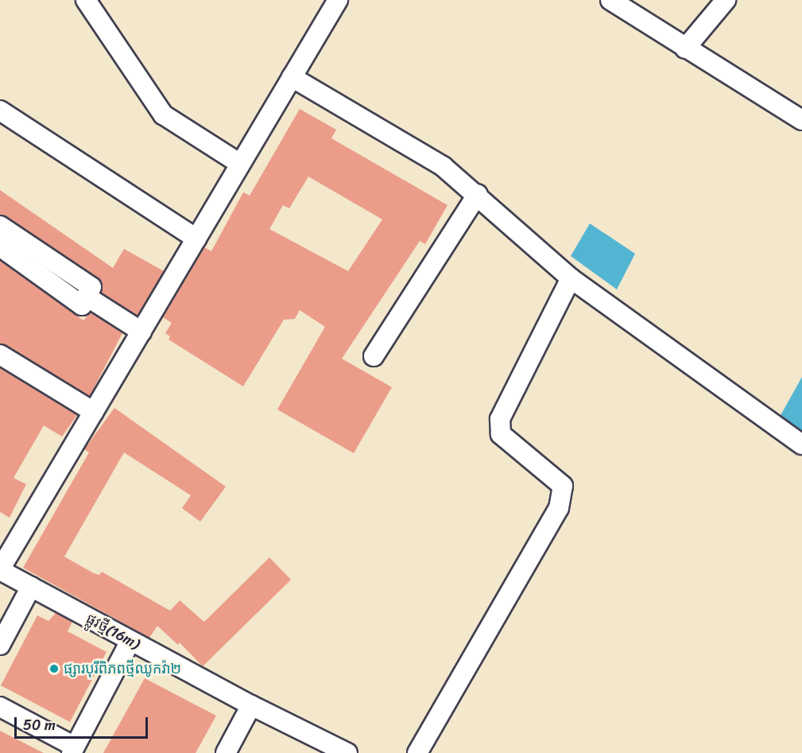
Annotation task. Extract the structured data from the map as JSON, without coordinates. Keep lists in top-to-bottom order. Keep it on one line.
{"streets":{"street":["ផ្លូវថ្មី(16m)"]},"places":["ផ្សារបុរីពិភពថ្មីឈូកវ៉ា២"],"scale_bar":"50 m"}
